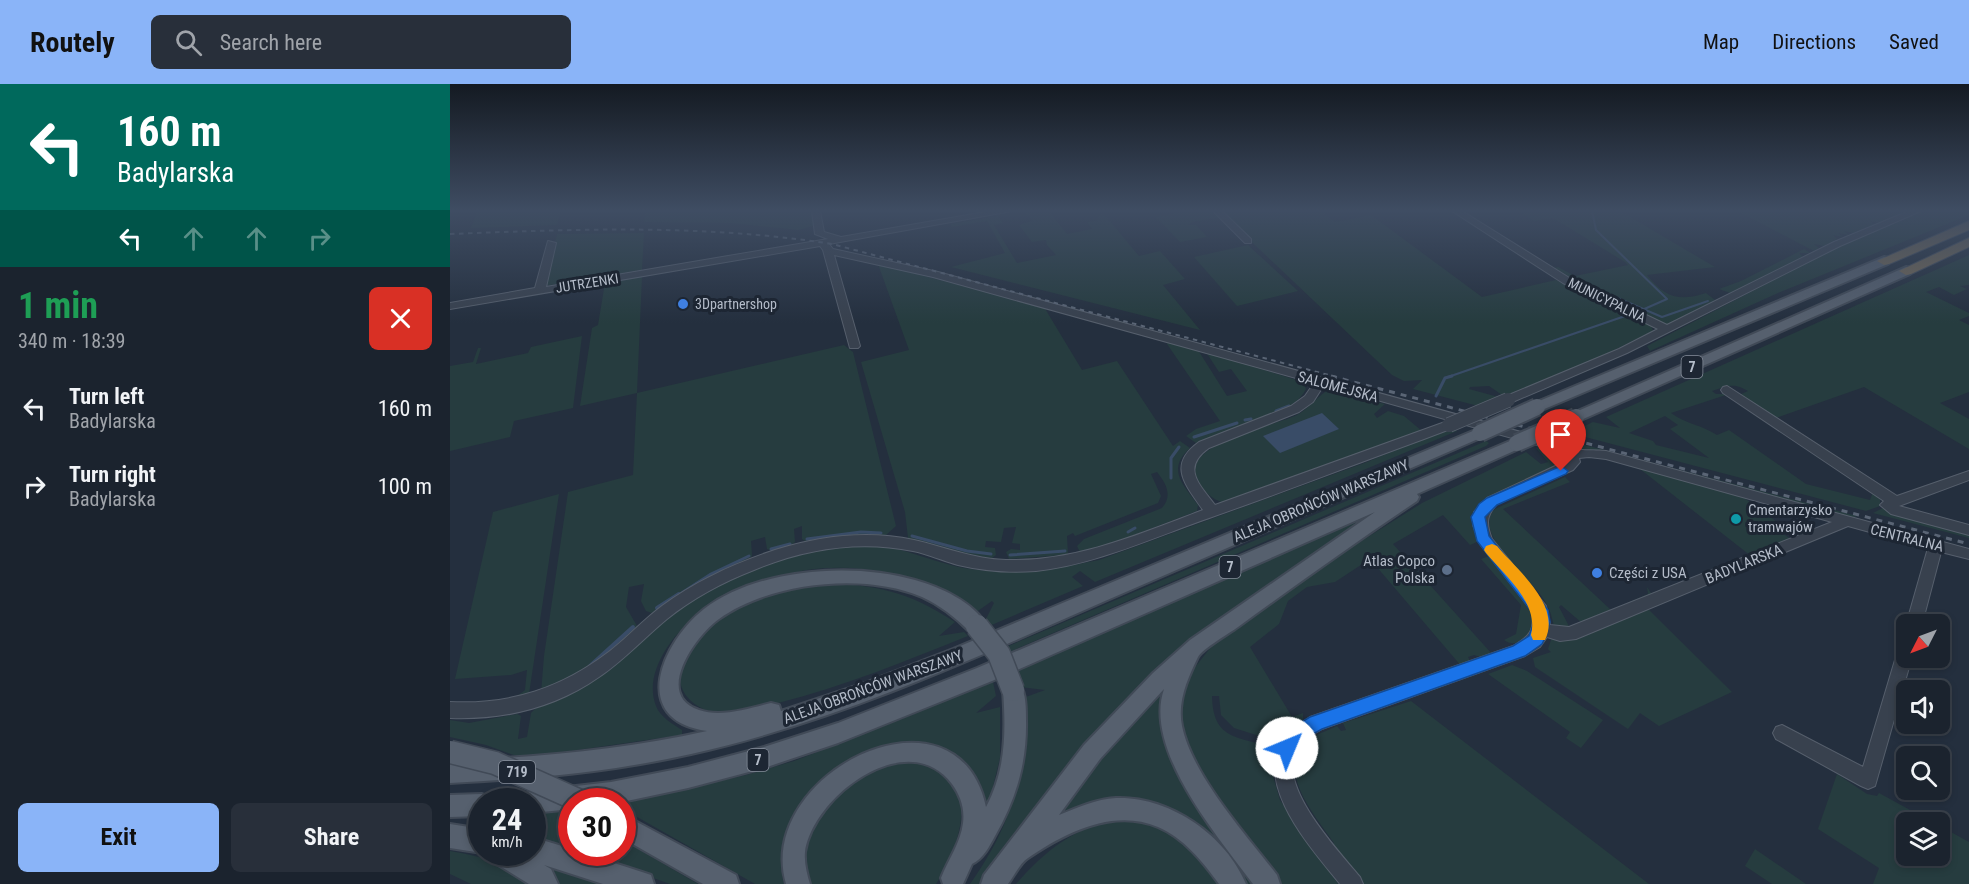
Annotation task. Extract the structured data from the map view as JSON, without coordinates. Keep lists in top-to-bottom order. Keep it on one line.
{"streets":{"highway":["ALEJA OBROŃCÓW WARSZAWY"],"main road":["7","719"],"street":["JUTRZENKI","MUNICYPALNA","SALOMEJSKA","CENTRALNA","BADYLARSKA"]},"crossings":[["SALOMEJSKA","CENTRALNA"],["SALOMEJSKA","BADYLARSKA"],["CENTRALNA","BADYLARSKA"]],"places":["3Dpartnershop","Cmentarzysko tramwajów","Atlas Copco Polska","Części z USA"],"north":"bottom left","page":{"header":"Routely","search":"Search here","nav":["Map","Directions","Saved"],"turn":["160 m","Badylarska"],"heading":["1 min","340 m · 18:39"],"list":[{"name":"Turn left","note":"Badylarska","value":"160 m"},{"name":"Turn right","note":"Badylarska","value":"100 m"}],"speed":"24 km/h","limit":"30","buttons":["Exit","Share"]}}
